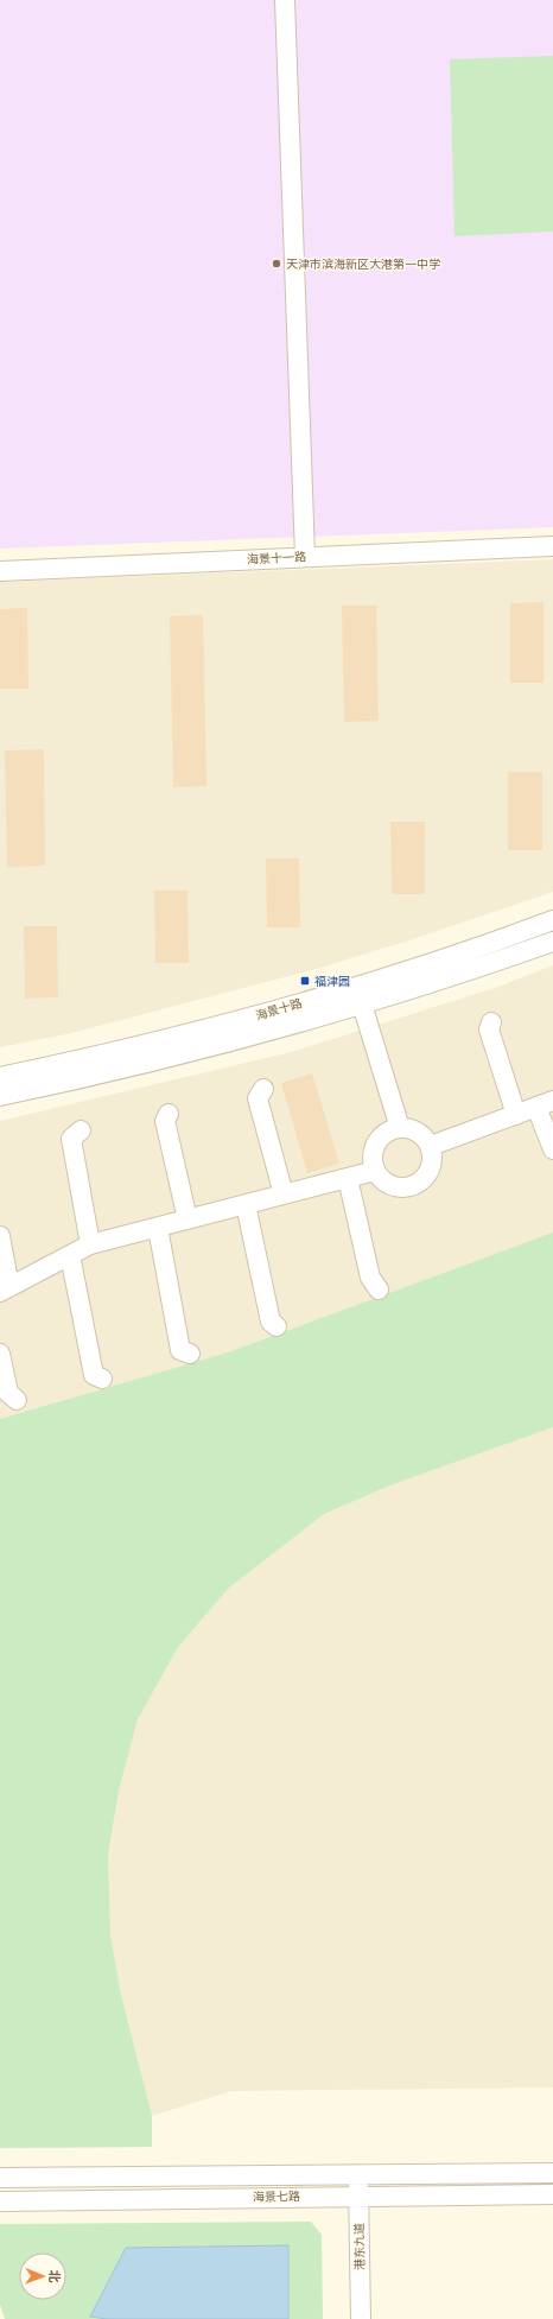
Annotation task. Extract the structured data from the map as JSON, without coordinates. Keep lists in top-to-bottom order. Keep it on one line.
{"streets":{"street":["海景十一路","海景十路","海景七路","港东九道"]},"crossings":[["海景七路","港东九道"]],"places":{"other":["天津市滨海新区大港第一中学"],"transit":["福津园"]},"north":"right"}
